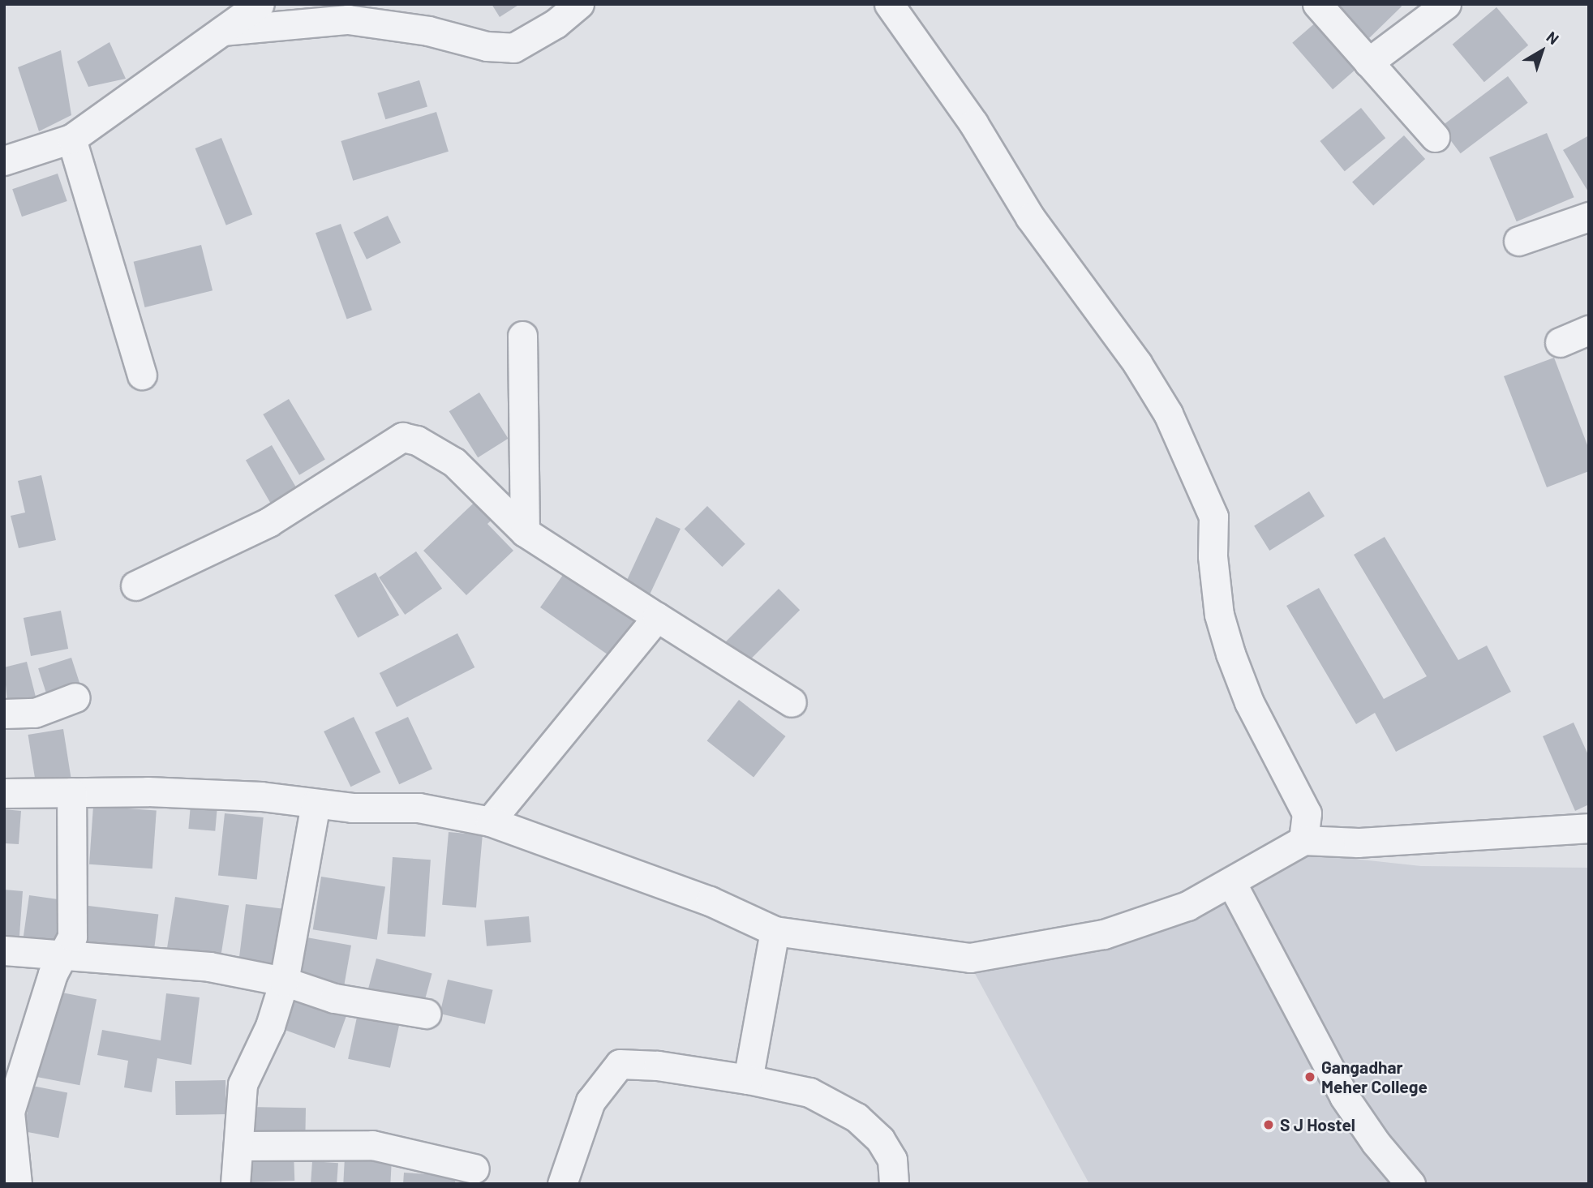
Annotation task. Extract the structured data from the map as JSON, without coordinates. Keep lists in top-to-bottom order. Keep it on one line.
{"places":["Gangadhar Meher College","S J Hostel"],"north":"top right"}
